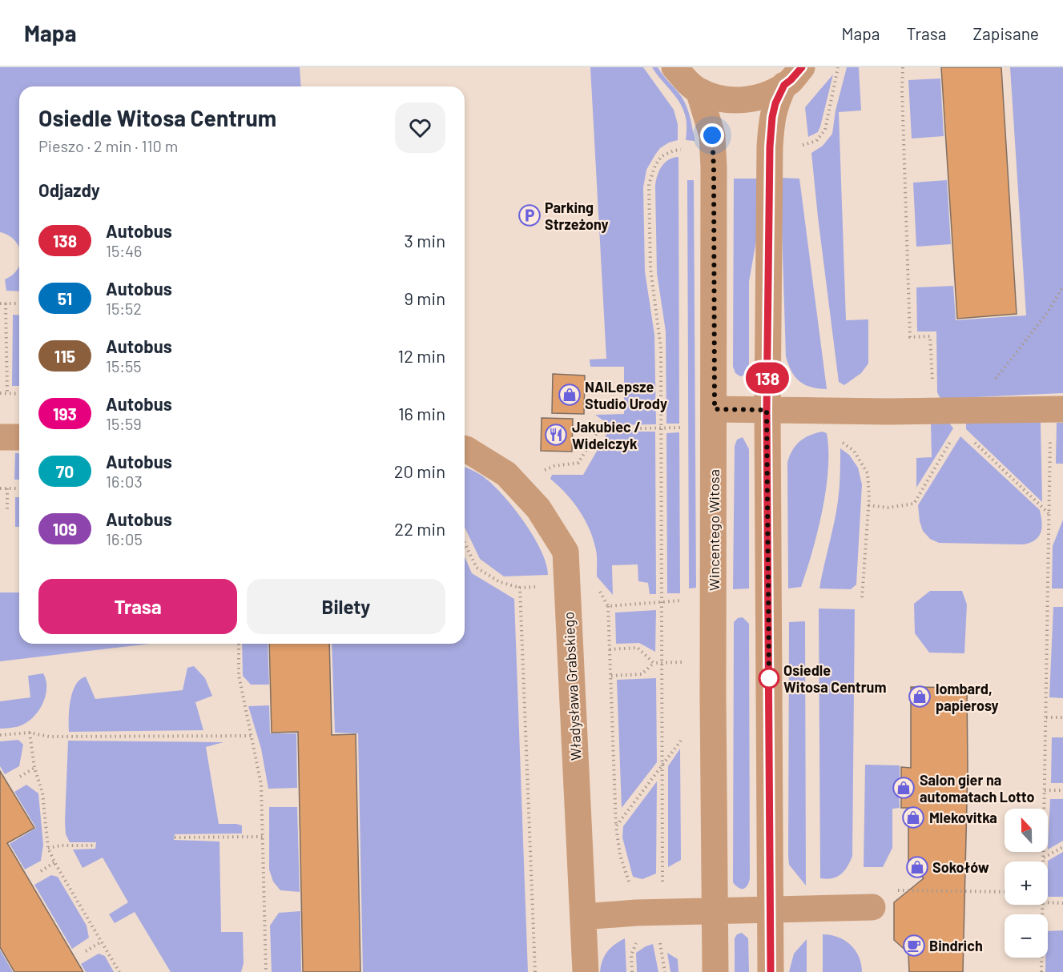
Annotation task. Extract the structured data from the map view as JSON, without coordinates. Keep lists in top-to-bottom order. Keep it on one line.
{"streets":{"street":["Wincentego Witosa","Władysława Grabskiego"]},"places":{"parking":["Parking Strzeżony"],"shop":["NAILepsze Studio Urody","lombard, papierosy","Salon gier na automatach Lotto","Mlekovitka","Sokołów"],"restaurant":["Jakubiec / Widelczyk"],"other":["Osiedle Witosa Centrum"],"cafe":["Bindrich"]},"lines":["bus line 138"],"north":"top","page":{"header":"Mapa","nav":["Mapa","Trasa","Zapisane"],"on_map":"138","heading":[["Osiedle Witosa Centrum","Pieszo · 2 min · 110 m"],"Odjazdy"],"list":[{"mark":"138","name":"Autobus","note":"15:46","value":"3 min"},{"mark":"51","name":"Autobus","note":"15:52","value":"9 min"},{"mark":"115","name":"Autobus","note":"15:55","value":"12 min"},{"mark":"193","name":"Autobus","note":"15:59","value":"16 min"},{"mark":"70","name":"Autobus","note":"16:03","value":"20 min"},{"mark":"109","name":"Autobus","note":"16:05","value":"22 min"}],"buttons":["Trasa","Bilety"],"map_buttons":["+","−"]}}
